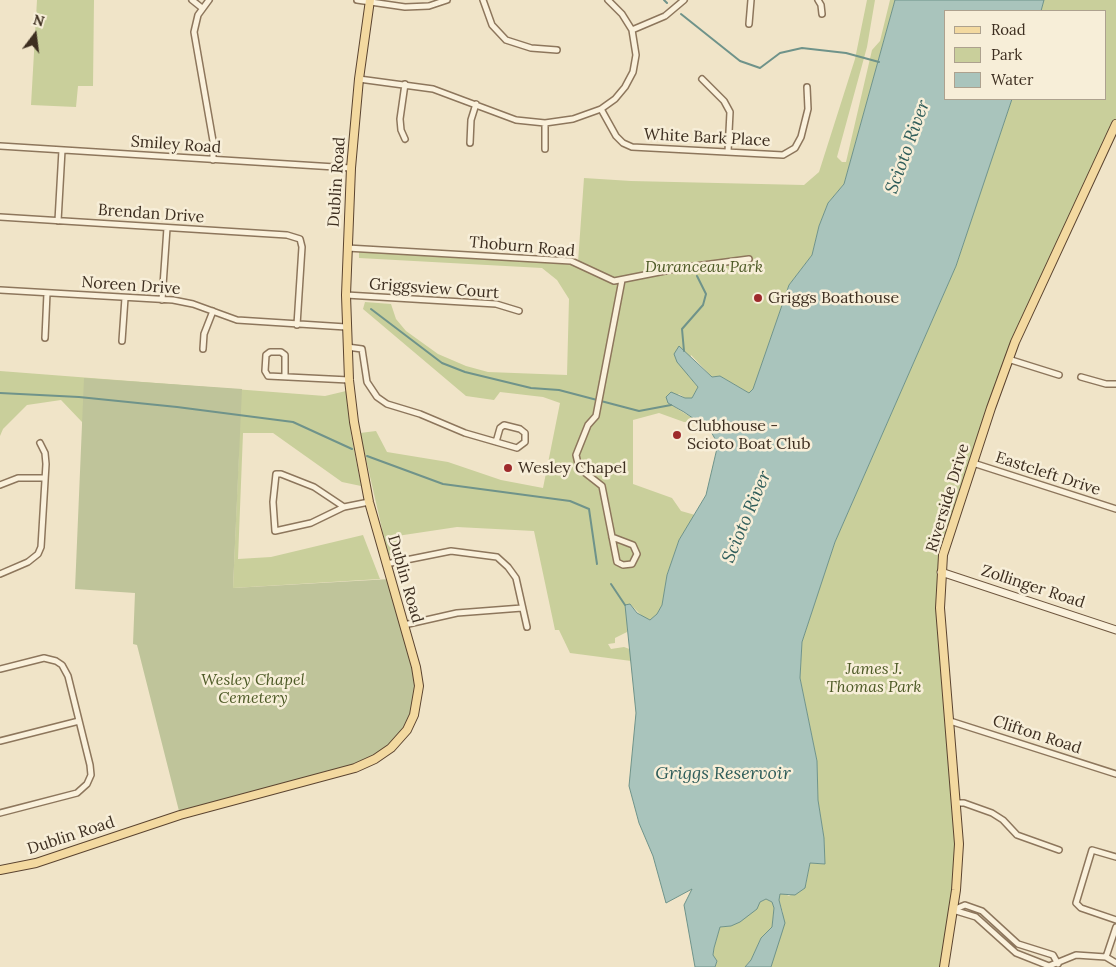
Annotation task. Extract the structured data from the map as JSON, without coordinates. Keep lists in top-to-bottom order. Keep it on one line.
{"streets":{"main road":["Dublin Road","Riverside Drive","Zollinger Road"],"street":["White Bark Place","Smiley Road","Brendan Drive","Thoburn Road","Noreen Drive","Griggsview Court","Eastcleft Drive","Clifton Road"]},"crossings":[["Smiley Road","Dublin Road"],["Dublin Road","Thoburn Road"],["Dublin Road","Noreen Drive"],["Dublin Road","Griggsview Court"],["Brendan Drive","Noreen Drive"],["Eastcleft Drive","Riverside Drive"],["Riverside Drive","Zollinger Road"],["Riverside Drive","Clifton Road"]],"water":["Scioto River","Griggs Reservoir"],"parks":["Duranceau Park","James J. Thomas Park","Wesley Chapel Cemetery"],"places":["Griggs Boathouse","Clubhouse - Scioto Boat Club","Wesley Chapel"],"legend":["Road","Park","Water"],"north":"top"}
